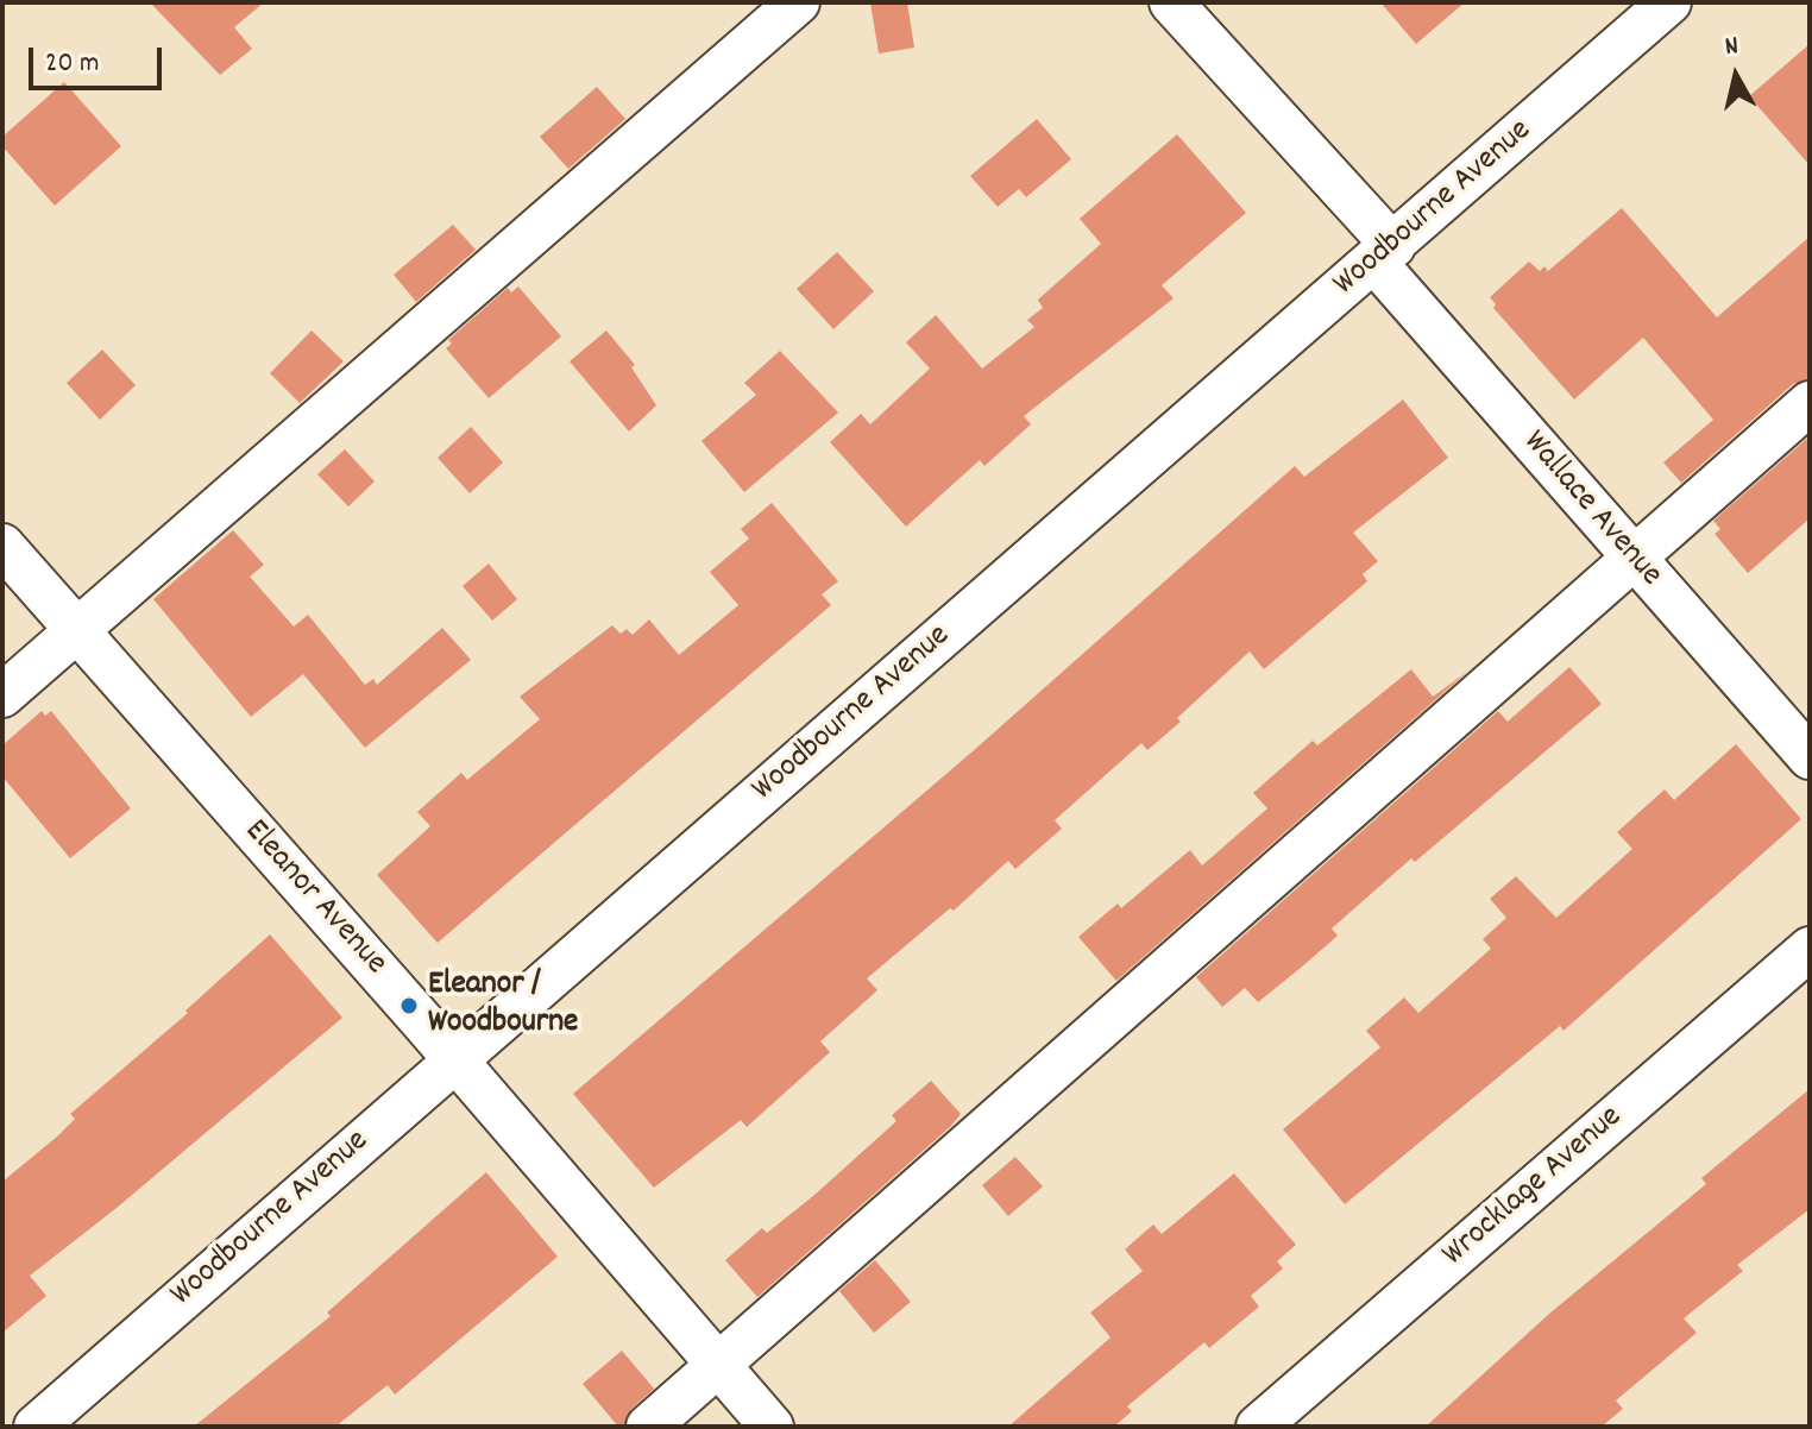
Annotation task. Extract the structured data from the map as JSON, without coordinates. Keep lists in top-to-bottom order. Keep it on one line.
{"streets":{"street":["Woodbourne Avenue","Wallace Avenue","Eleanor Avenue","Wrocklage Avenue"]},"crossings":[["Woodbourne Avenue","Wallace Avenue"],["Woodbourne Avenue","Eleanor Avenue"]],"places":["Eleanor / Woodbourne"],"scale_bar":"20 m","north":"top"}
